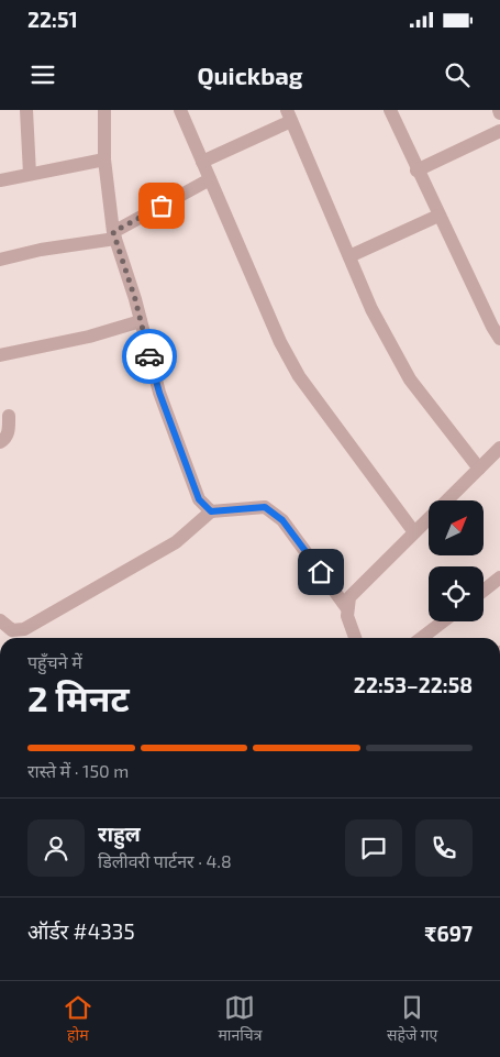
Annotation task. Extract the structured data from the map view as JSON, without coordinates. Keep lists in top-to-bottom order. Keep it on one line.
{"north":"top right","page":{"status":"22:51","header":"Quickbag","heading":["2 मिनट","पहुँचने में","22:53–22:58"],"panel":["राहुल","डिलीवरी पार्टनर · 4.8","ऑर्डर #4335","₹697"],"bar":"रास्ते में · 150 m","tabs":["होम","मानचित्र","सहेजे गए"]}}
